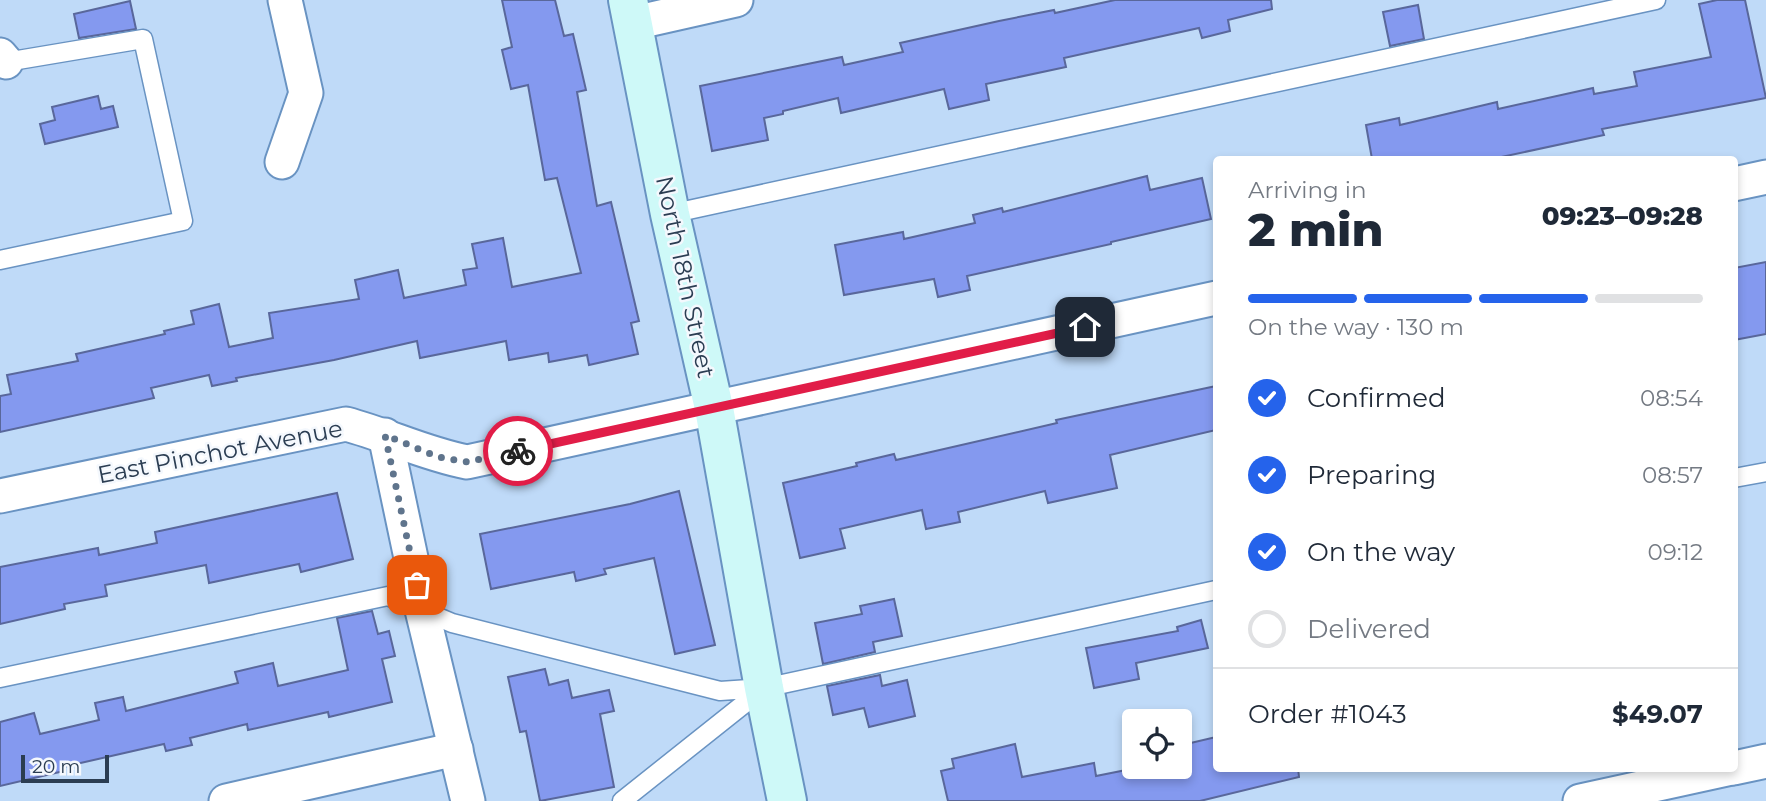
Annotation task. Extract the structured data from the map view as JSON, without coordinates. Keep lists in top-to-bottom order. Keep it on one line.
{"streets":{"street":["North 18th Street","East Pinchot Avenue"]},"crossings":[["North 18th Street","East Pinchot Avenue"]],"scale_bar":"20 m","page":{"heading":["2 min","Arriving in","09:23–09:28"],"panel":["Order #1043","$49.07"],"bar":"On the way · 130 m","list":[["Confirmed","08:54"],["Preparing","08:57"],["On the way","09:12"],"Delivered"],"scale":"20 m"}}
